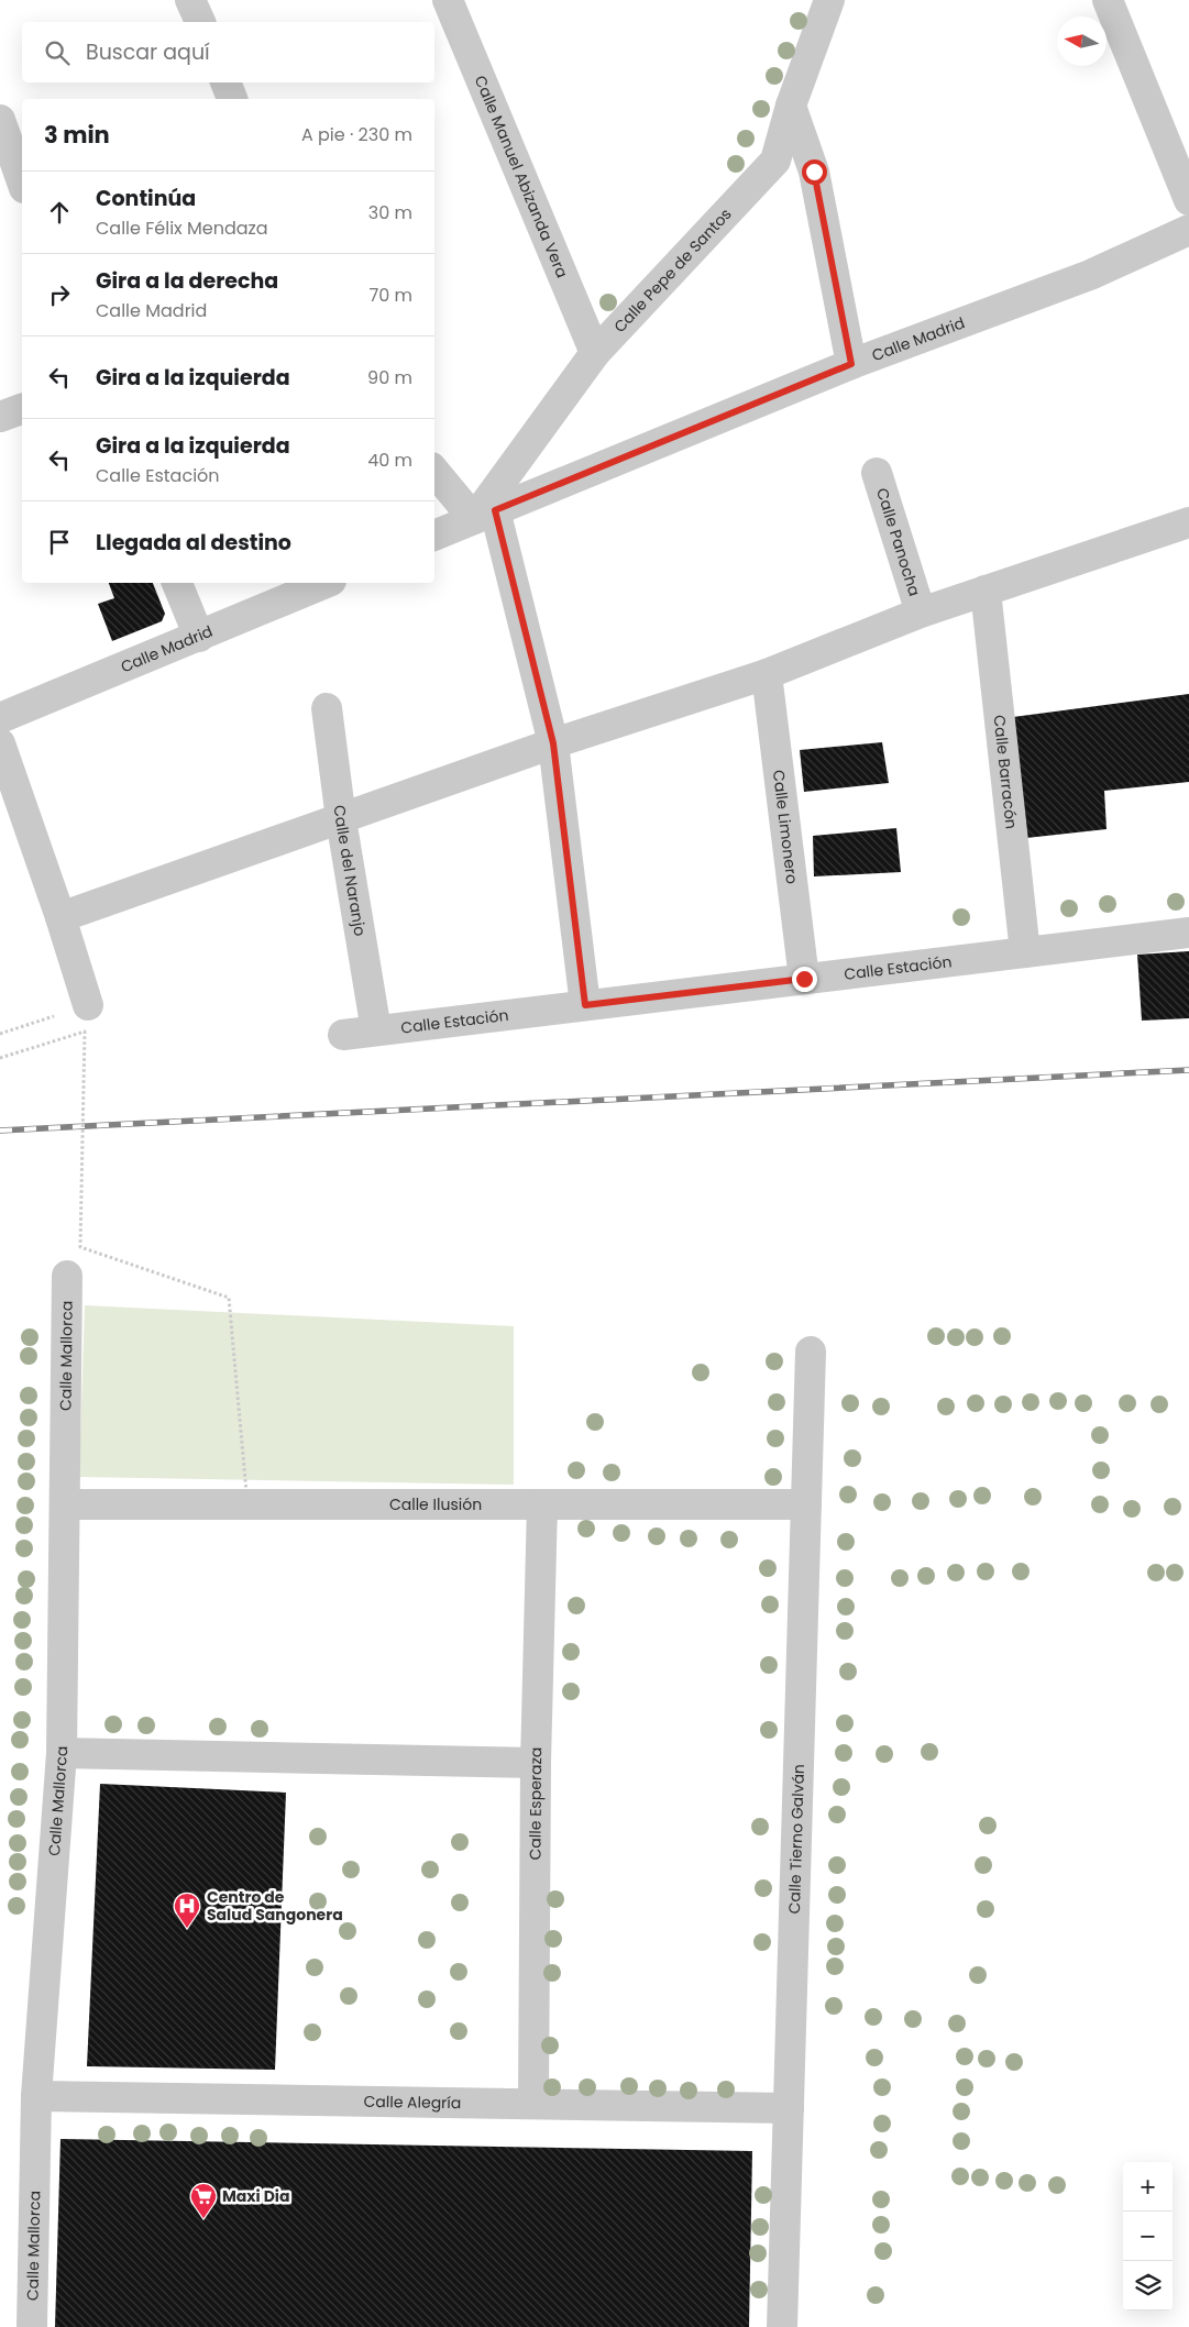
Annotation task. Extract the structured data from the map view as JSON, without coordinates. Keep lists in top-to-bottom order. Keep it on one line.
{"streets":{"street":["Calle Manuel Abizanda Vera","Calle Pepe de Santos","Calle Madrid","Calle Panocha","Calle Barracón","Calle Limonero","Calle del Naranjo","Calle Estación","Calle Mallorca","Calle Ilusión","Calle Esperaza","Calle Tierno Galván","Calle Alegría"]},"crossings":[["Calle Manuel Abizanda Vera","Calle Pepe de Santos"],["Calle Pepe de Santos","Calle Madrid"],["Calle Barracón","Calle Estación"],["Calle Limonero","Calle Estación"],["Calle del Naranjo","Calle Estación"],["Calle Mallorca","Calle Ilusión"],["Calle Mallorca","Calle Alegría"],["Calle Ilusión","Calle Esperaza"],["Calle Ilusión","Calle Tierno Galván"],["Calle Esperaza","Calle Alegría"],["Calle Tierno Galván","Calle Alegría"]],"places":{"hospital":["Centro de Salud Sangonera"],"supermarket":["Maxi Dia"]},"north":"left","page":{"search":"Buscar aquí","heading":["3 min","A pie · 230 m"],"list":[["Continúa","Calle Félix Mendaza","30 m"],["Gira a la derecha","Calle Madrid","70 m"],["Gira a la izquierda","90 m"],["Gira a la izquierda","Calle Estación","40 m"],"Llegada al destino"],"map_buttons":["+","−"]}}
